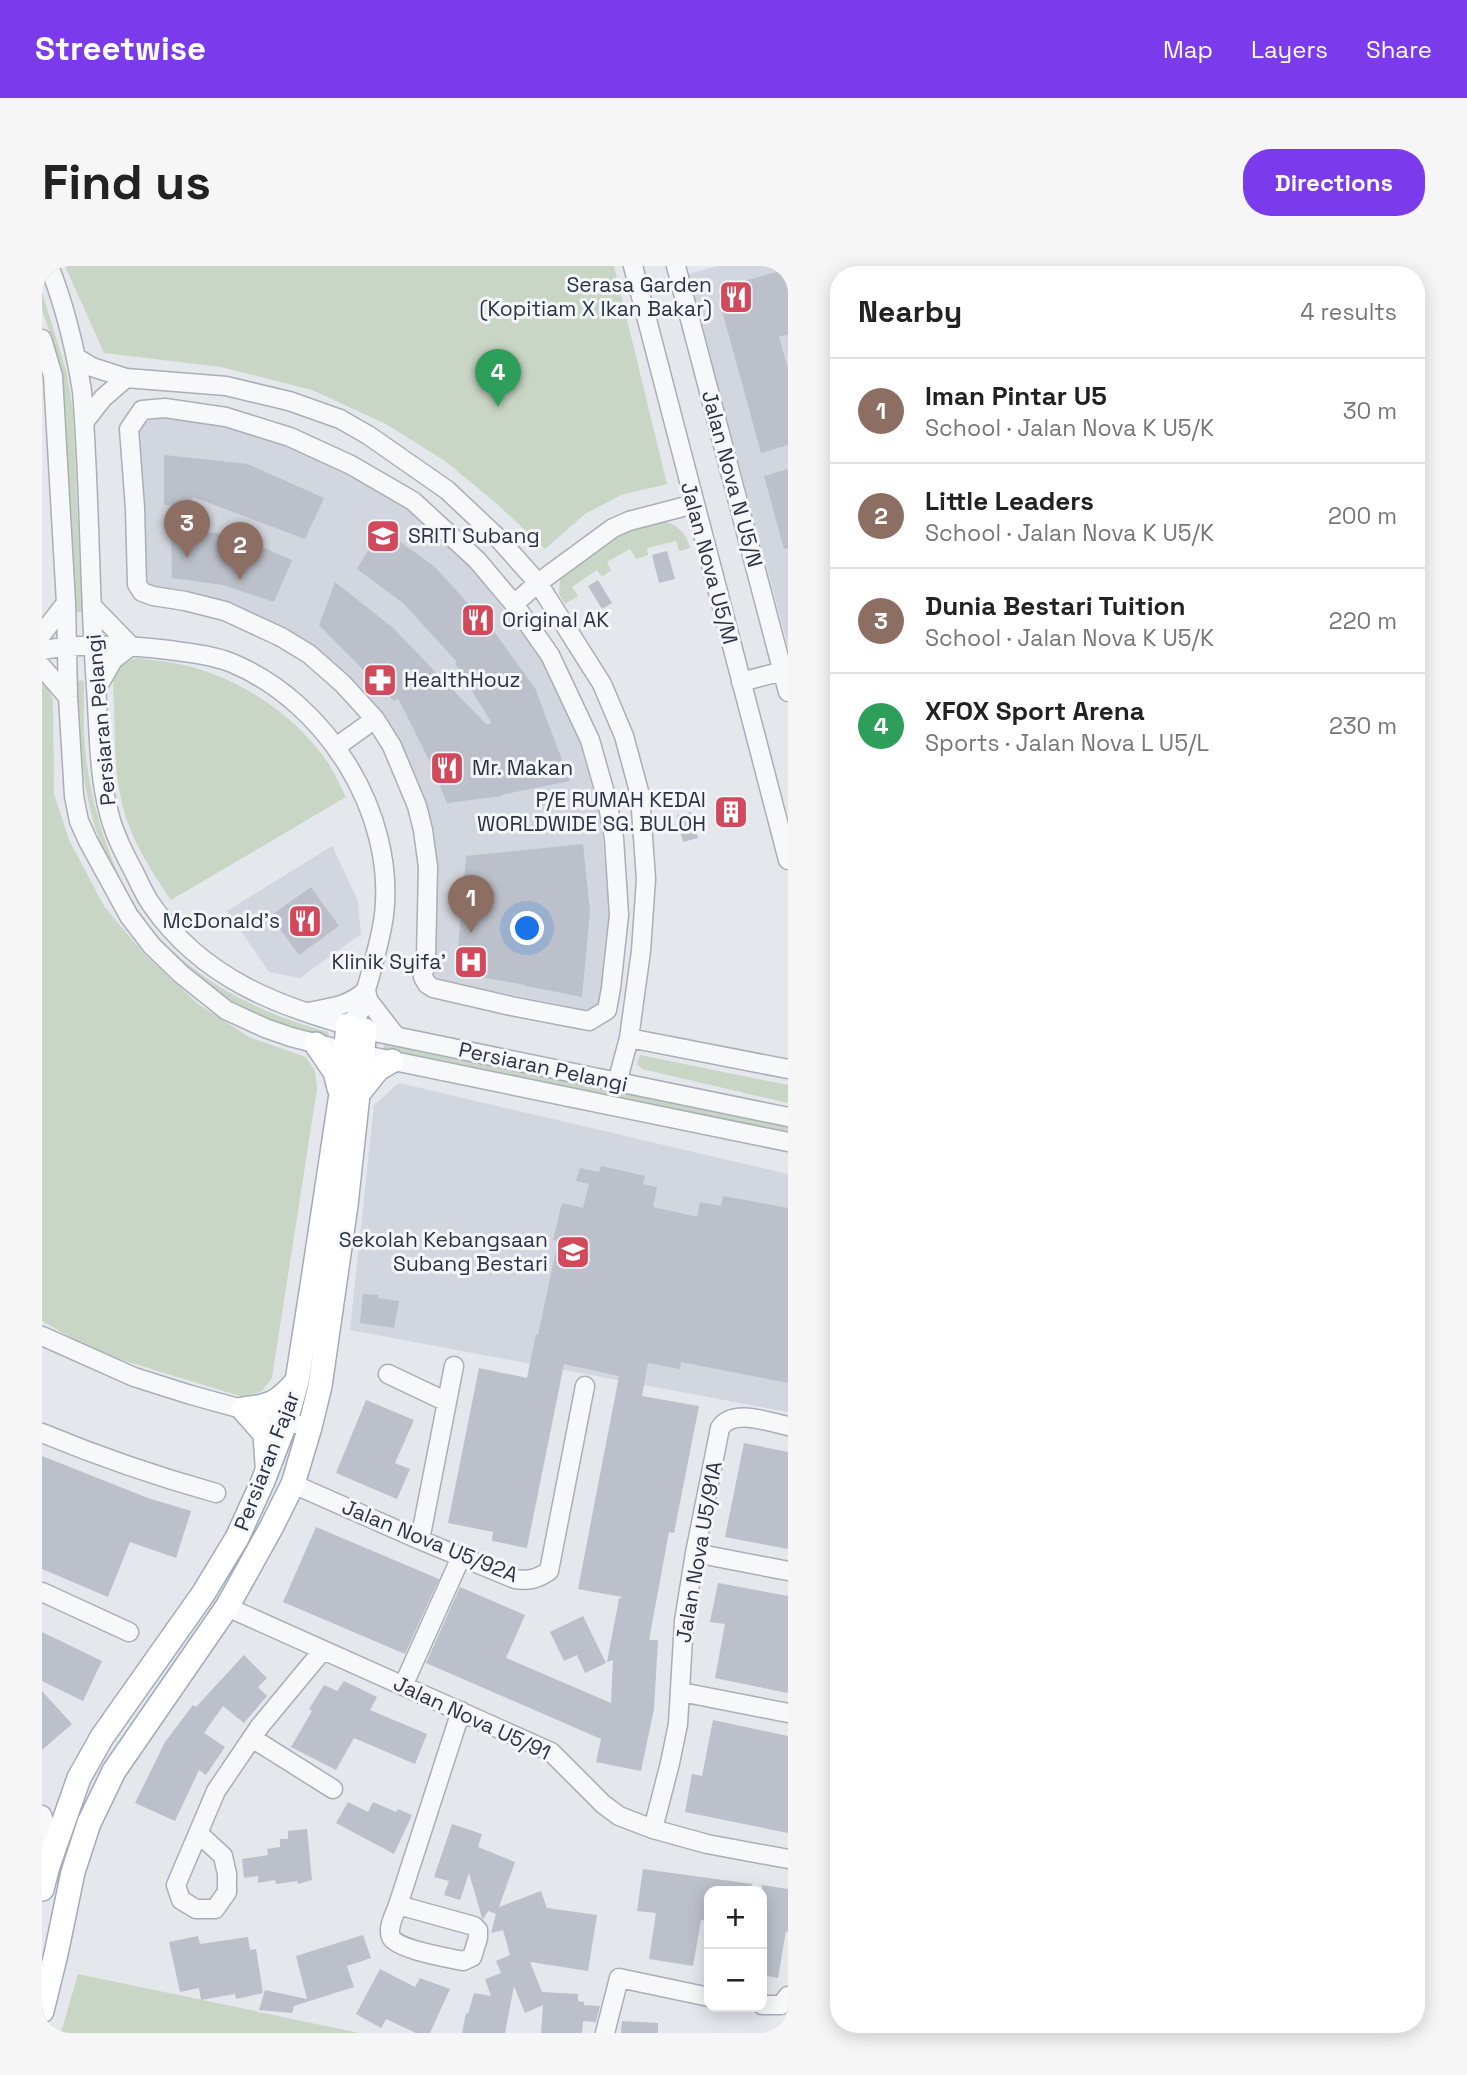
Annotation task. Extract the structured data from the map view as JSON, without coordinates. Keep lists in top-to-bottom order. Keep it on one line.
{"streets":{"main road":["Persiaran Fajar"],"street":["Jalan Nova N U5/N","Jalan Nova U5/M","Persiaran Pelangi","Jalan Nova U5/92A","Jalan Nova U5/91A","Jalan Nova U5/91"]},"crossings":[["Jalan Nova U5/91A","Jalan Nova U5/91"]],"places":{"restaurant":["Serasa Garden (Kopitiam X Ikan Bakar)","Original AK","Mr. Makan","McDonald's"],"school or university":["SRITI Subang","Sekolah Kebangsaan Subang Bestari"],"pharmacy":["HealthHouz"],"building":["P/E RUMAH KEDAI WORLDWIDE SG. BULOH"],"hospital":["Klinik Syifa'"]},"page":{"header":"Streetwise","nav":["Map","Layers","Share"],"buttons":"Directions","title":"Find us","heading":["Nearby","4 results"],"pins":["4","3","2","1"],"list":[{"mark":"1","name":"Iman Pintar U5","note":"School · Jalan Nova K U5/K","value":"30 m"},{"mark":"2","name":"Little Leaders","note":"School · Jalan Nova K U5/K","value":"200 m"},{"mark":"3","name":"Dunia Bestari Tuition","note":"School · Jalan Nova K U5/K","value":"220 m"},{"mark":"4","name":"XFOX Sport Arena","note":"Sports · Jalan Nova L U5/L","value":"230 m"}],"map_buttons":["+","−"]}}
